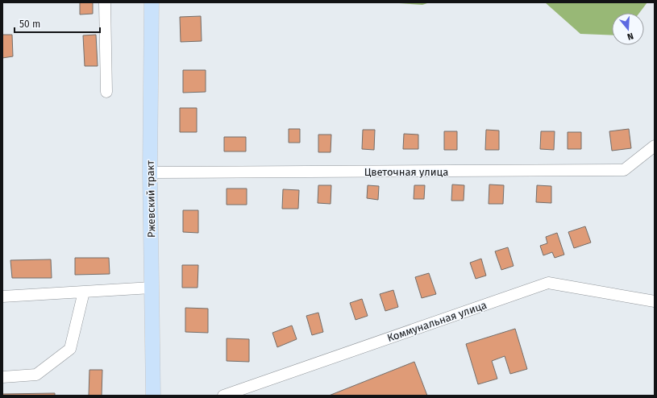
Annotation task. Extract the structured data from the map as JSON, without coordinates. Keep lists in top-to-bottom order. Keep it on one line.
{"streets":{"main road":["Ржевский тракт"],"street":["Цветочная улица","Коммунальная улица"]},"crossings":[["Цветочная улица","Ржевский тракт"]],"scale_bar":"50 m","north":"bottom"}
